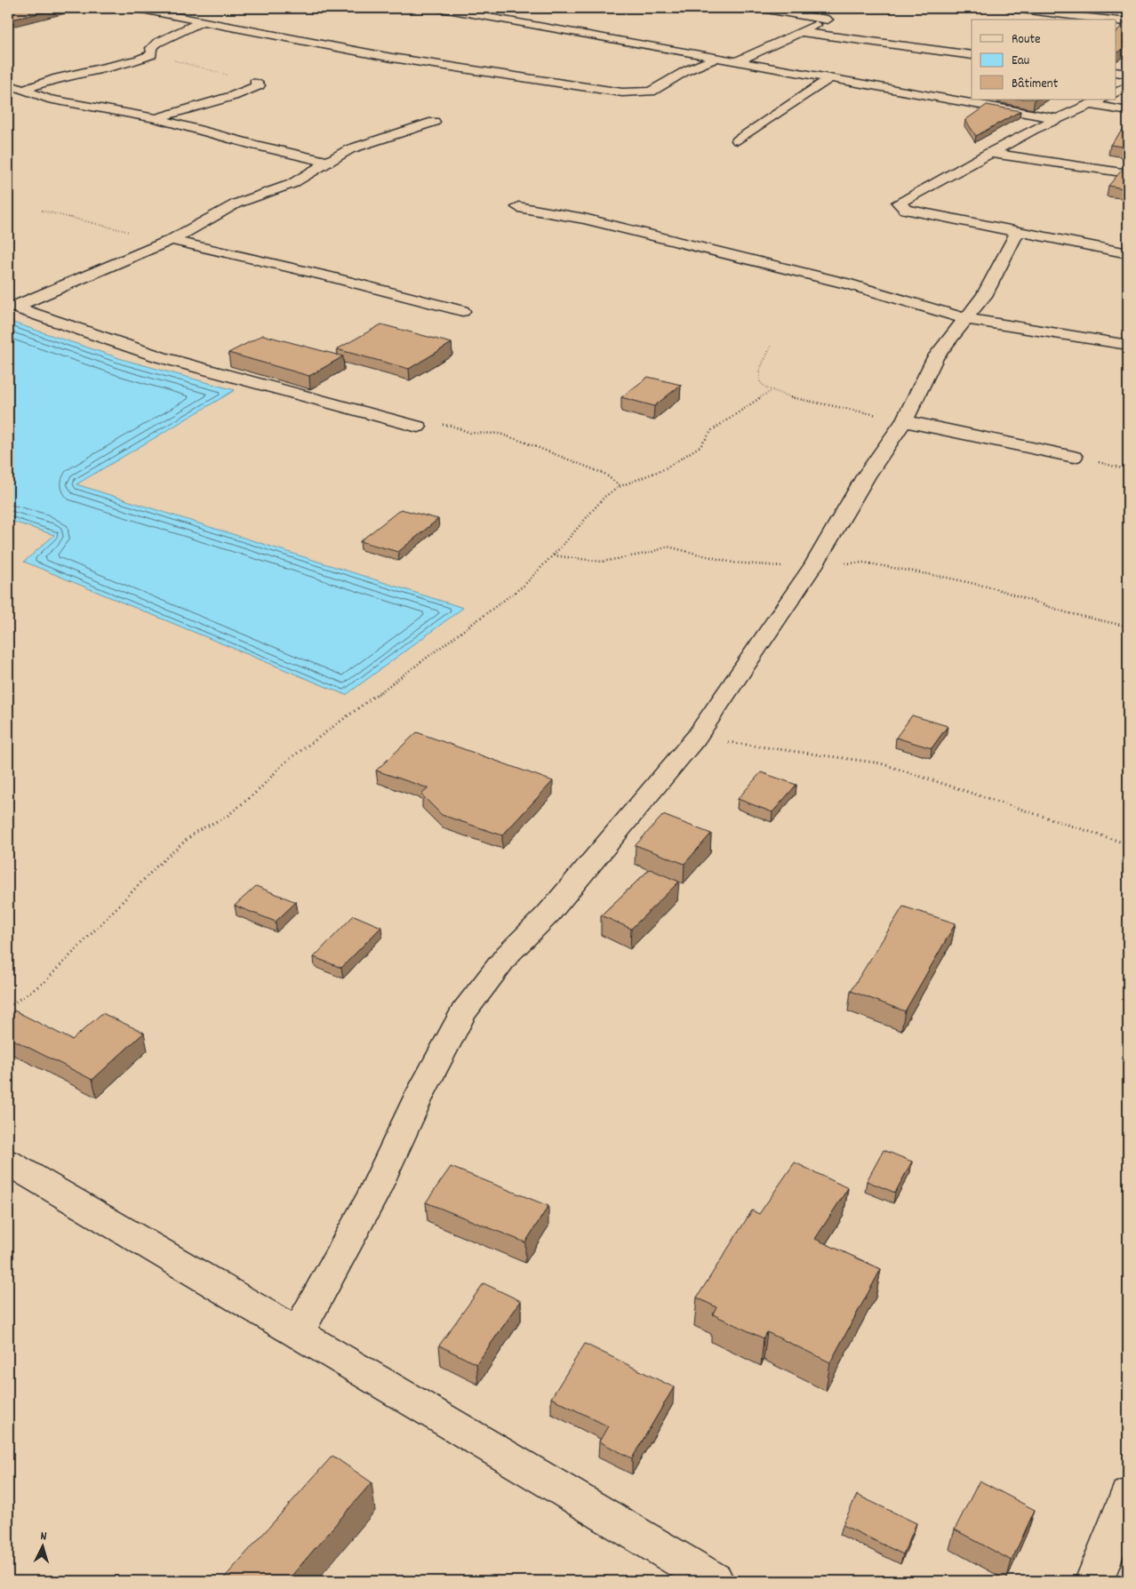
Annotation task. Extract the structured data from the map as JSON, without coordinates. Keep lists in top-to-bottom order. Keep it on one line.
{"legend":["Route","Eau","Bâtiment"],"north":"top"}
